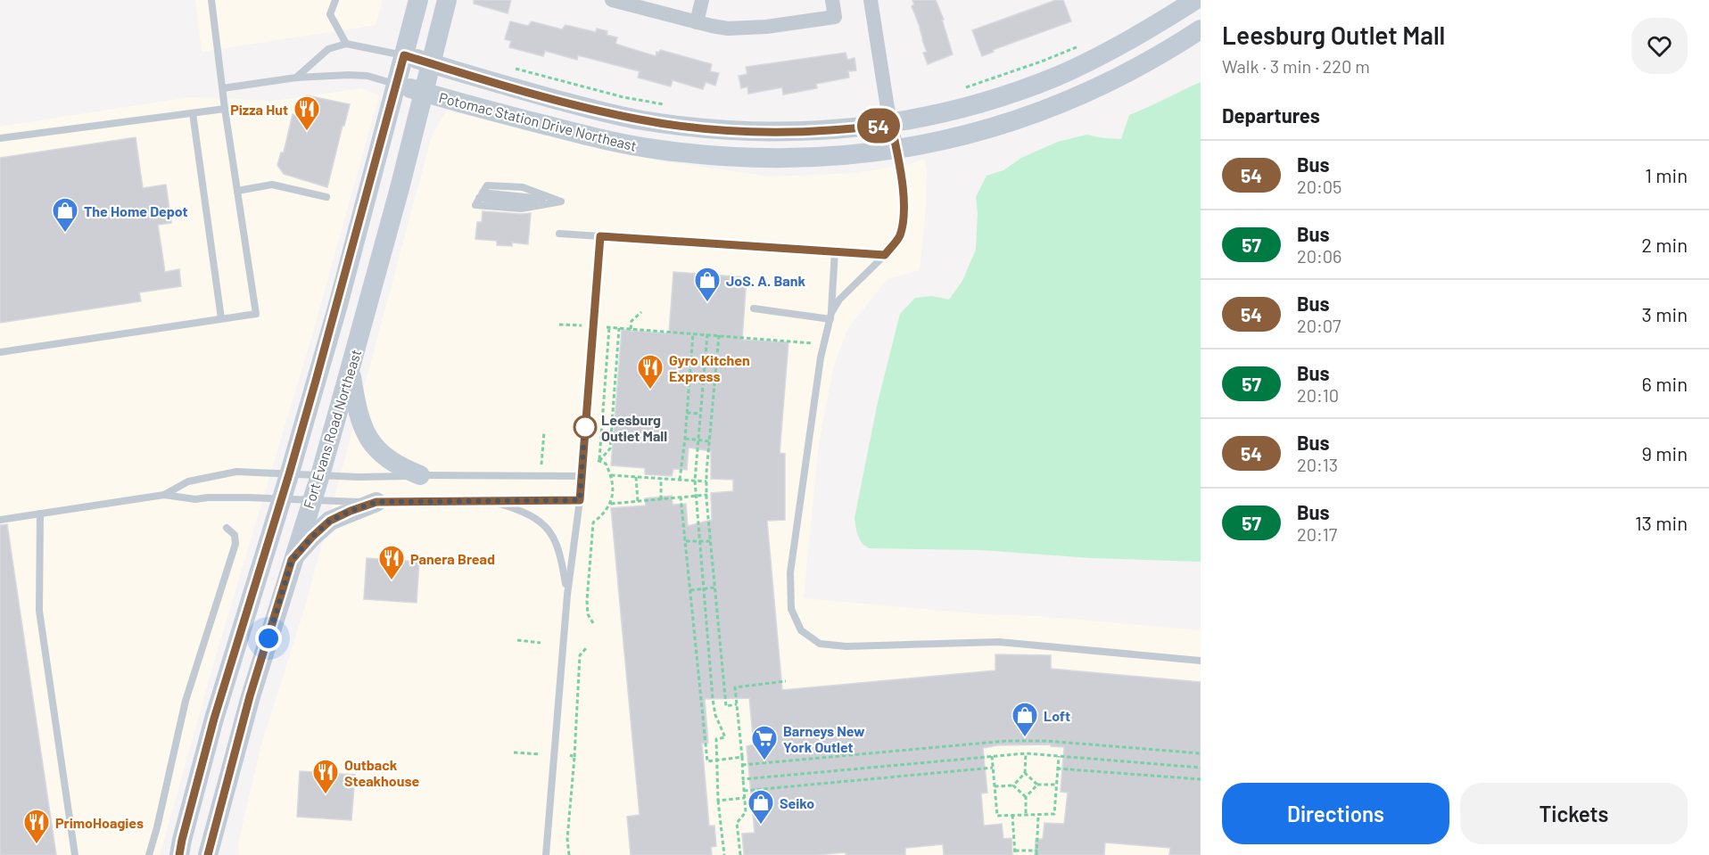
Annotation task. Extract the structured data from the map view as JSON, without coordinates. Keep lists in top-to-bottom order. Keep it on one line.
{"streets":{"main road":["Potomac Station Drive Northeast","Fort Evans Road Northeast"]},"crossings":[["Potomac Station Drive Northeast","Fort Evans Road Northeast"]],"places":{"restaurant":["Pizza Hut","Gyro Kitchen Express","Panera Bread","Outback Steakhouse","PrimoHoagies"],"shop":["The Home Depot","JoS. A. Bank","Loft","Seiko"],"other":["Leesburg Outlet Mall"],"supermarket":["Barneys New York Outlet"]},"lines":["bus line 54"],"page":{"on_map":"54","heading":[["Leesburg Outlet Mall","Walk · 3 min · 220 m"],"Departures"],"list":[{"mark":"54","name":"Bus","note":"20:05","value":"1 min"},{"mark":"57","name":"Bus","note":"20:06","value":"2 min"},{"mark":"54","name":"Bus","note":"20:07","value":"3 min"},{"mark":"57","name":"Bus","note":"20:10","value":"6 min"},{"mark":"54","name":"Bus","note":"20:13","value":"9 min"},{"mark":"57","name":"Bus","note":"20:17","value":"13 min"}],"buttons":["Directions","Tickets"]}}
